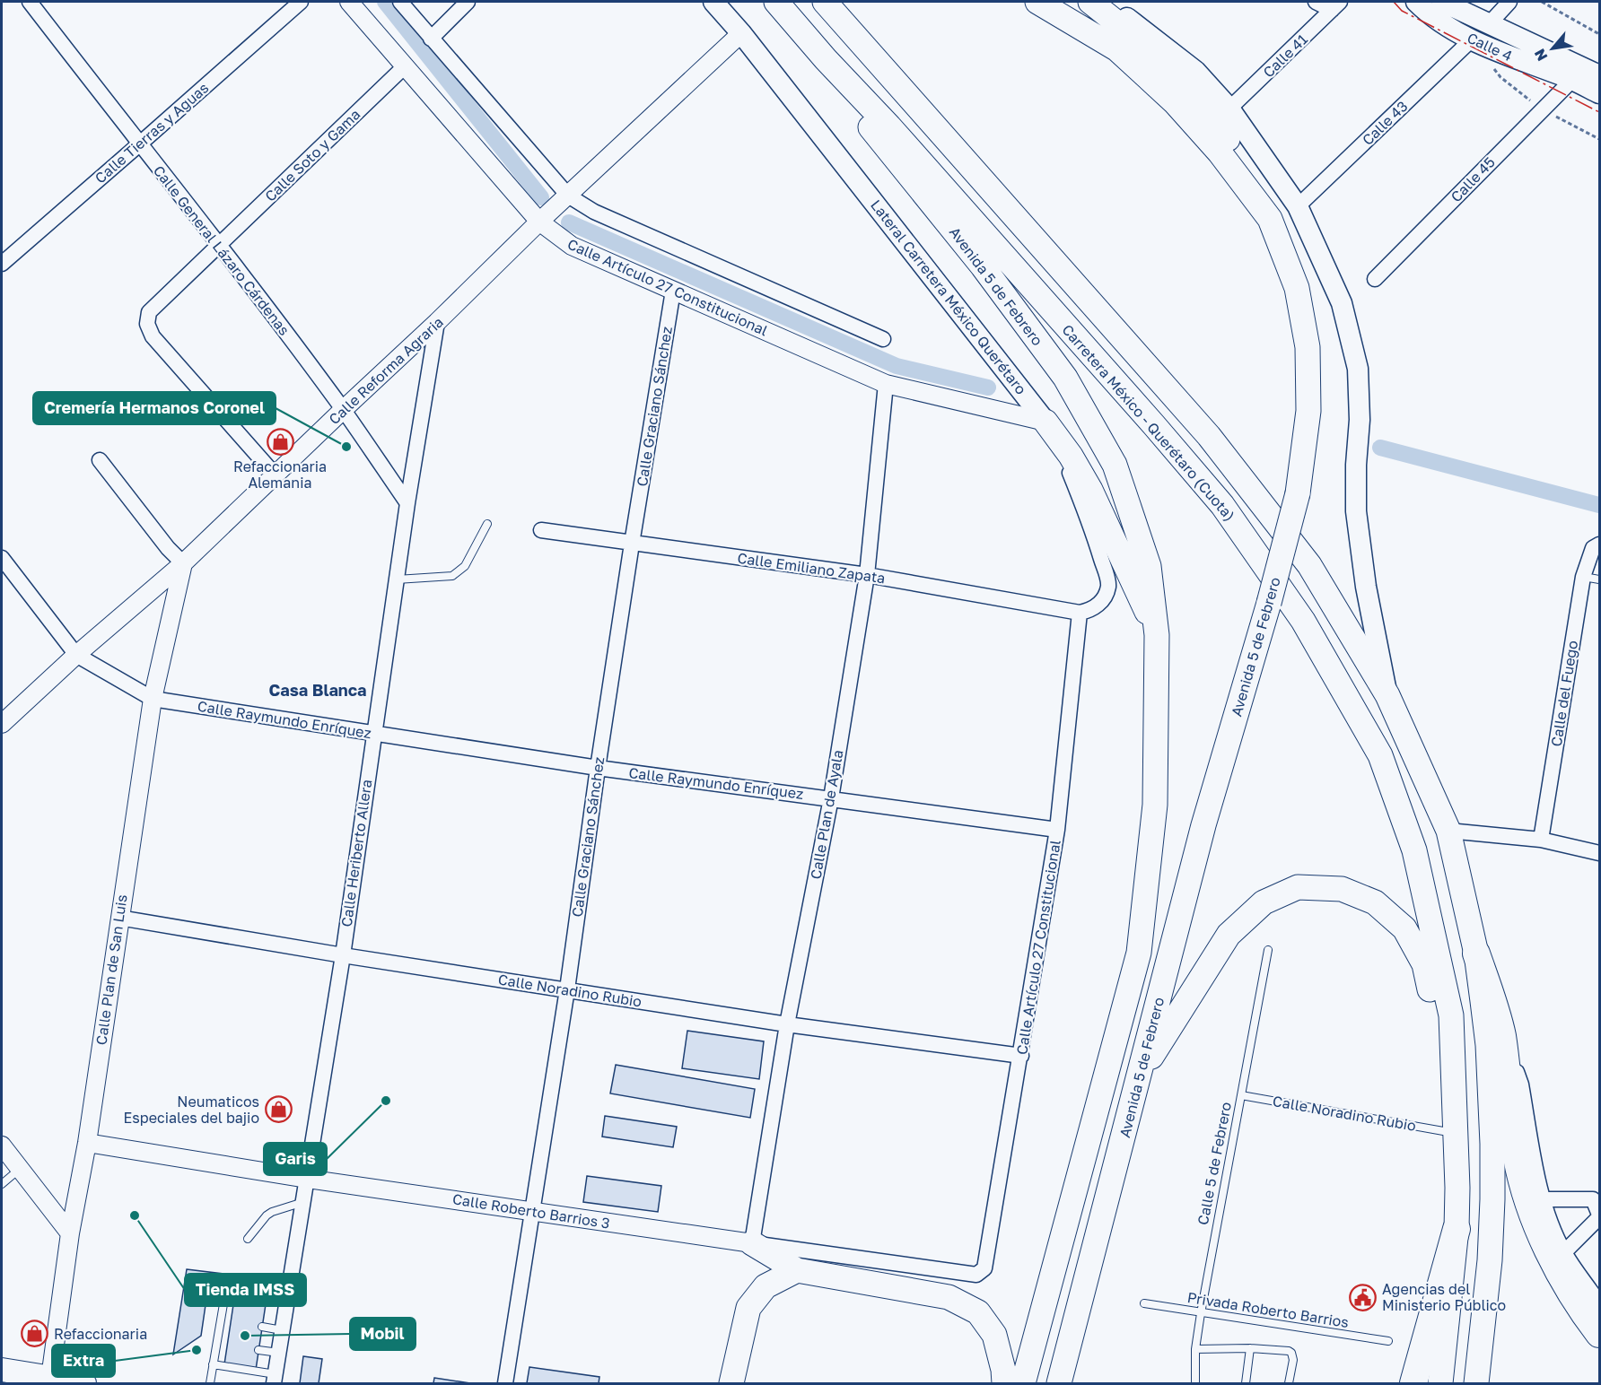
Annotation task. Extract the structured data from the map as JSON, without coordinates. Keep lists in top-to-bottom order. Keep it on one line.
{"streets":{"highway":["Avenida 5 de Febrero","Carretera México - Querétaro (Cuota)"],"main road":["Calle 4","Lateral Carretera México Querétaro"],"street":["Calle 41","Calle 43","Calle Tierras y Aguas","Calle Soto y Gama","Calle 45","Calle General Lázaro Cárdenas","Calle Artículo 27 Constitucional","Calle Reforma Agraria","Calle Graciano Sánchez","Calle Emiliano Zapata","Calle del Fuego","Calle Raymundo Enríquez","Calle Plan de Ayala","Calle Heriberto Allera","Calle Plan de San Luis","Calle Noradino Rubio","Calle Roberto Barrios 3"],"lane":["Calle 5 de Febrero","Privada Roberto Barrios"]},"crossings":[["Calle 4","Calle 43"],["Calle 4","Calle 45"],["Calle Tierras y Aguas","Calle General Lázaro Cárdenas"],["Calle Soto y Gama","Calle General Lázaro Cárdenas"],["Calle Soto y Gama","Calle Artículo 27 Constitucional"],["Calle Soto y Gama","Calle Reforma Agraria"],["Calle General Lázaro Cárdenas","Calle Reforma Agraria"],["Calle General Lázaro Cárdenas","Calle Heriberto Allera"],["Avenida 5 de Febrero","Carretera México - Querétaro (Cuota)"],["Calle Artículo 27 Constitucional","Lateral Carretera México Querétaro"],["Calle Artículo 27 Constitucional","Calle Reforma Agraria"],["Calle Artículo 27 Constitucional","Calle Graciano Sánchez"],["Calle Artículo 27 Constitucional","Calle Emiliano Zapata"],["Calle Artículo 27 Constitucional","Calle Raymundo Enríquez"],["Calle Artículo 27 Constitucional","Calle Plan de Ayala"],["Calle Artículo 27 Constitucional","Calle Noradino Rubio"],["Calle Artículo 27 Constitucional","Calle Roberto Barrios 3"],["Lateral Carretera México Querétaro","Calle Reforma Agraria"],["Lateral Carretera México Querétaro","Calle Emiliano Zapata"],["Calle Reforma Agraria","Calle Heriberto Allera"],["Calle Reforma Agraria","Calle Plan de San Luis"],["Calle Graciano Sánchez","Calle Emiliano Zapata"],["Calle Graciano Sánchez","Calle Raymundo Enríquez"],["Calle Graciano Sánchez","Calle Noradino Rubio"],["Calle Graciano Sánchez","Calle Roberto Barrios 3"],["Calle Emiliano Zapata","Calle Plan de Ayala"],["Calle Raymundo Enríquez","Calle Plan de Ayala"],["Calle Raymundo Enríquez","Calle Heriberto Allera"],["Calle Raymundo Enríquez","Calle Plan de San Luis"],["Calle Plan de Ayala","Calle Noradino Rubio"],["Calle Plan de Ayala","Calle Roberto Barrios 3"],["Calle Heriberto Allera","Calle Noradino Rubio"],["Calle Heriberto Allera","Calle Roberto Barrios 3"],["Calle Plan de San Luis","Calle Noradino Rubio"],["Calle Plan de San Luis","Calle Roberto Barrios 3"],["Calle Noradino Rubio","Calle 5 de Febrero"],["Calle 5 de Febrero","Privada Roberto Barrios"]],"districts":["Casa Blanca"],"places":{"shop":["Refaccionaria Alemania","Neumaticos Especiales del bajio","Refaccionaria"],"other":["Cremería Hermanos Coronel","Garis","Tienda IMSS","Mobil","Extra"],"public building":["Agencias del Ministerio Público"]},"north":"bottom left"}
